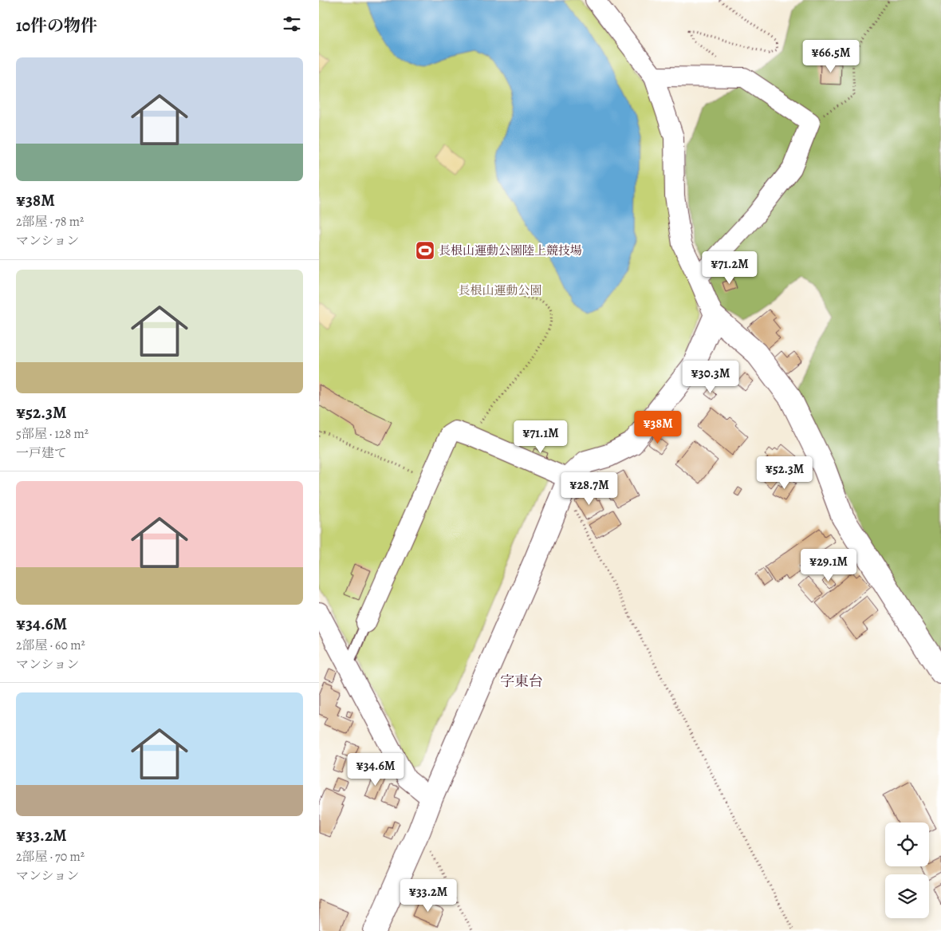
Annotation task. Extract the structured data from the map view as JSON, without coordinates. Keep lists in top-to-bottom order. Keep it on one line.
{"districts":["字東台"],"parks":["長根山運動公園"],"places":{"sports":["長根山運動公園陸上競技場"]},"page":{"heading":"10件の物件","price":["¥66.5M","¥71.2M","¥30.3M","¥38M","¥71.1M","¥52.3M","¥28.7M","¥29.1M","¥34.6M","¥33.2M"],"list":[{"name":"¥38M","note":"2部屋 · 78 m² · マンション"},{"name":"¥52.3M","note":"5部屋 · 128 m² · 一戸建て"},{"name":"¥34.6M","note":"2部屋 · 60 m² · マンション"},{"name":"¥33.2M","note":"2部屋 · 70 m² · マンション"}]}}
